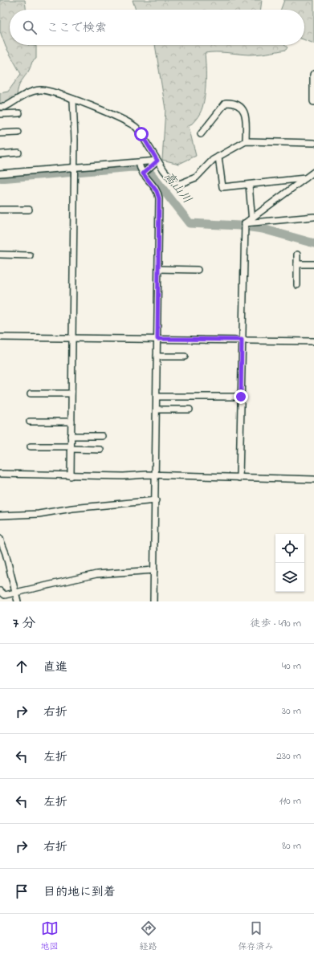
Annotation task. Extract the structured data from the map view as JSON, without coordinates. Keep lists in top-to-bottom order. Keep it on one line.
{"water":["高山川"],"page":{"search":"ここで検索","heading":["7 分","徒歩 · 490 m"],"list":[["直進","40 m"],["右折","30 m"],["左折","230 m"],["左折","110 m"],["右折","80 m"],"目的地に到着"],"nav":["地図","経路","保存済み"]}}
